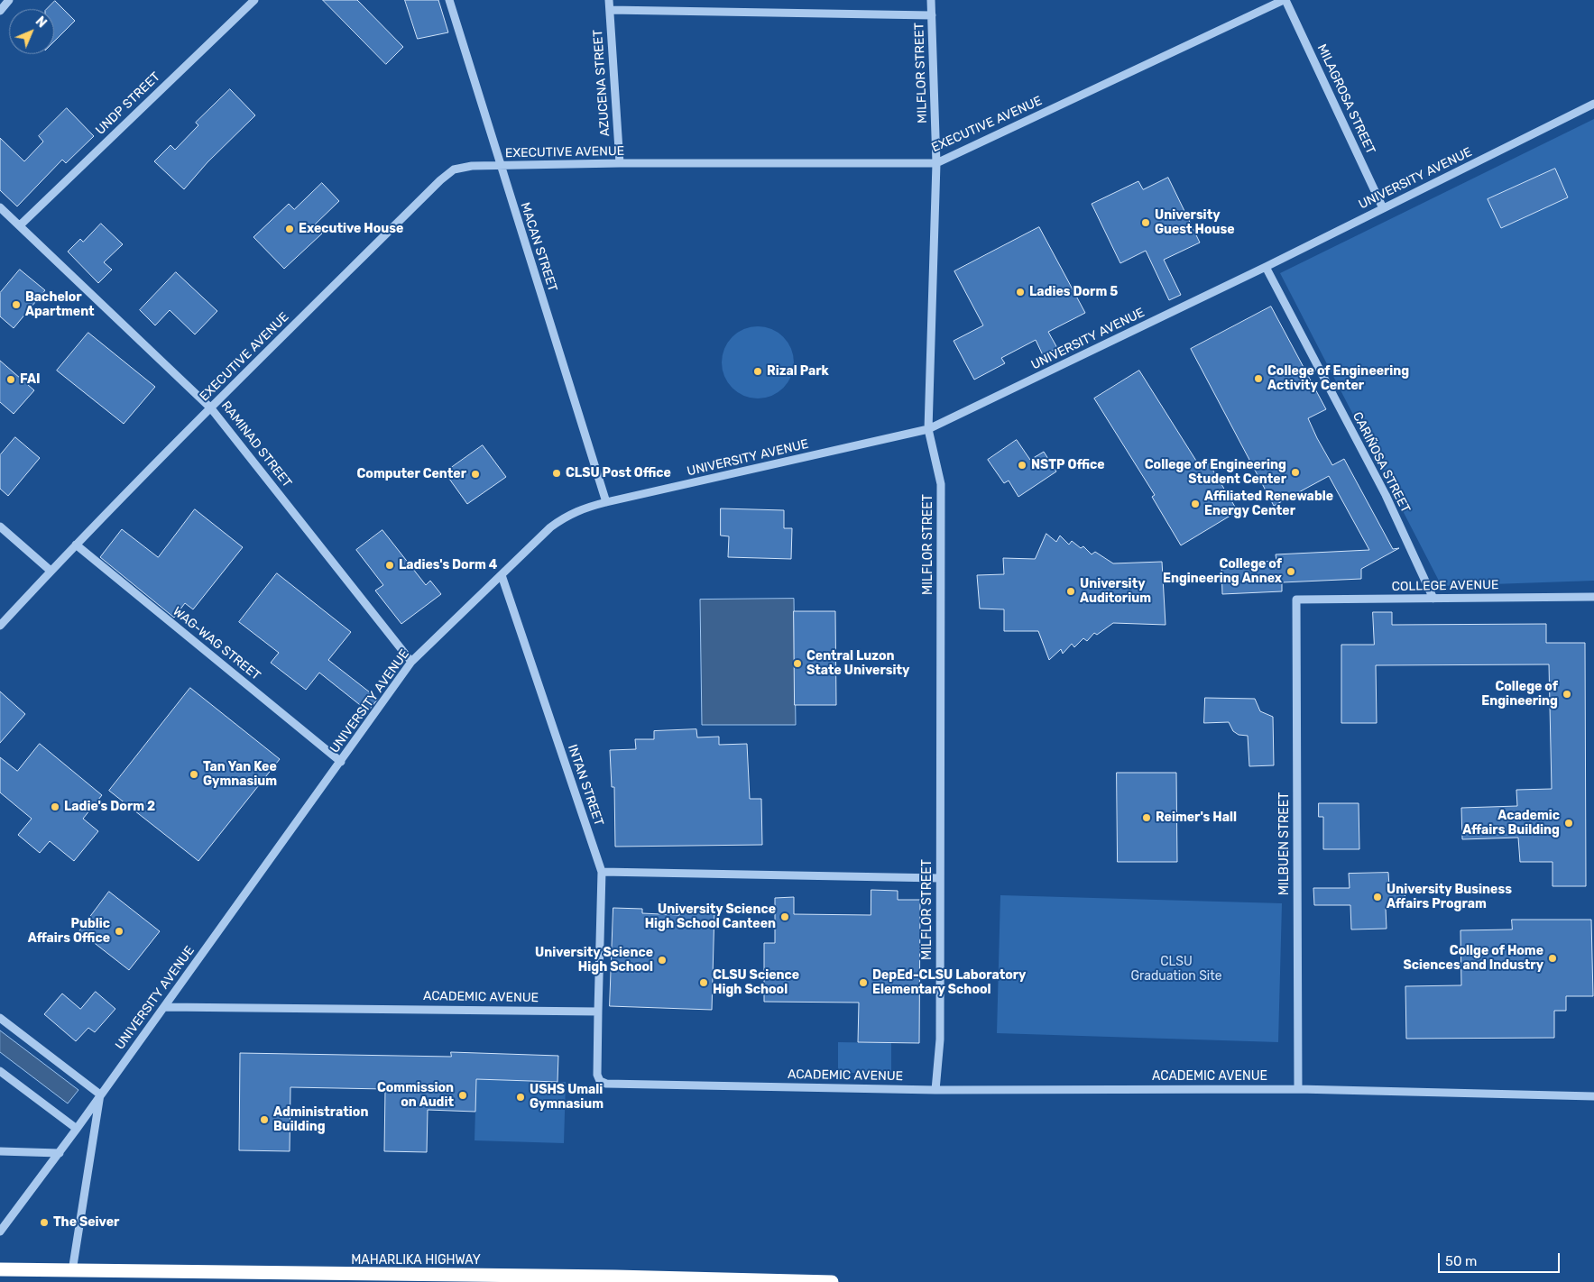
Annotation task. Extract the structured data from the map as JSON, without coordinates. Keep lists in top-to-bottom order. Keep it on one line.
{"streets":{"highway":["MAHARLIKA HIGHWAY"],"street":["MILFLOR STREET","AZUCENA STREET","MILAGROSA STREET","UNDP STREET","EXECUTIVE AVENUE","UNIVERSITY AVENUE","MACAN STREET","RAMINAD STREET","CARIÑOSA STREET","COLLEGE AVENUE","WAG-WAG STREET","INTAN STREET","MILBUEN STREET","ACADEMIC AVENUE"]},"crossings":[["MILFLOR STREET","EXECUTIVE AVENUE"],["MILFLOR STREET","UNIVERSITY AVENUE"],["MILFLOR STREET","ACADEMIC AVENUE"],["AZUCENA STREET","EXECUTIVE AVENUE"],["MILAGROSA STREET","EXECUTIVE AVENUE"],["MILAGROSA STREET","UNIVERSITY AVENUE"],["UNDP STREET","RAMINAD STREET"],["EXECUTIVE AVENUE","MACAN STREET"],["EXECUTIVE AVENUE","RAMINAD STREET"],["EXECUTIVE AVENUE","WAG-WAG STREET"],["UNIVERSITY AVENUE","MACAN STREET"],["UNIVERSITY AVENUE","RAMINAD STREET"],["UNIVERSITY AVENUE","CARIÑOSA STREET"],["UNIVERSITY AVENUE","WAG-WAG STREET"],["UNIVERSITY AVENUE","INTAN STREET"],["UNIVERSITY AVENUE","ACADEMIC AVENUE"],["CARIÑOSA STREET","COLLEGE AVENUE"],["COLLEGE AVENUE","MILBUEN STREET"],["INTAN STREET","ACADEMIC AVENUE"],["MILBUEN STREET","ACADEMIC AVENUE"]],"parks":["CLSU Graduation Site"],"places":["University Guest House","Executive House","Ladies Dorm 5","Bachelor Apartment","Rizal Park","College of Engineering Activity Center","FAI","NSTP Office","College of Engineering Student Center","CLSU Post Office","Computer Center","Affiliated Renewable Energy Center","Ladies's Dorm 4","College of Engineering Annex","University Auditorium","Central Luzon State University","College of Engineering","Tan Yan Kee Gymnasium","Ladie's Dorm 2","Reimer's Hall","Academic Affairs Building","University Business Affairs Program","University Science High School Canteen","Public Affairs Office","Collge of Home Sciences and Industry","University Science High School","CLSU Science High School","DepEd-CLSU Laboratory Elementary School","Commission on Audit","USHS Umali Gymnasium","Administration Building","The Seiver"],"scale_bar":"50 m","north":"top right"}
